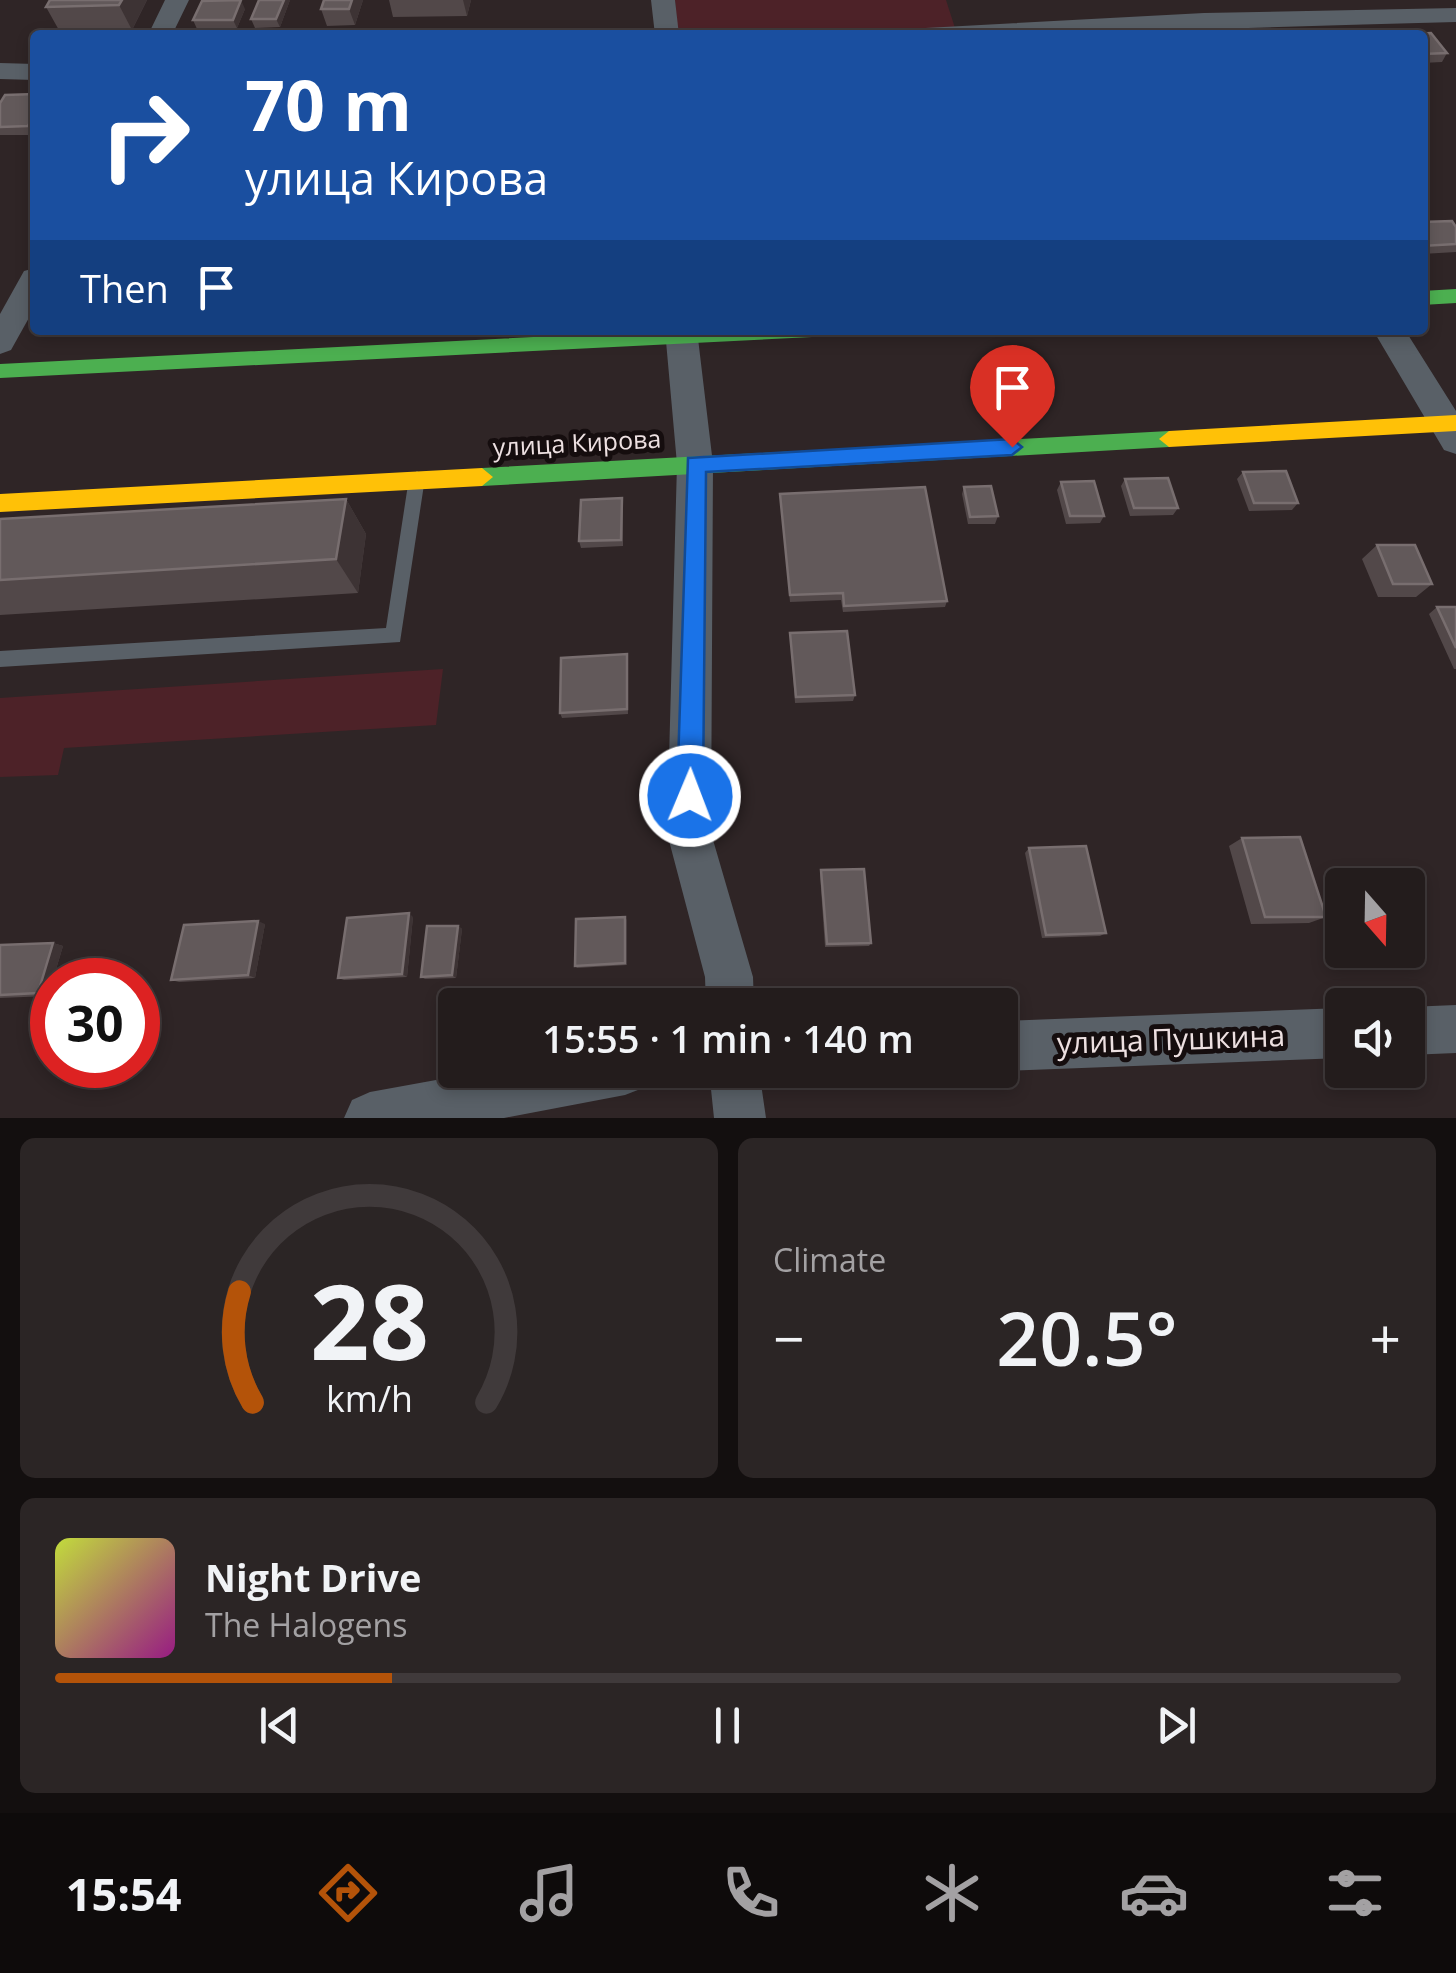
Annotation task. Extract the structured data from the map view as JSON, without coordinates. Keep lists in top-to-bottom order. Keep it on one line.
{"streets":{"main road":["улица Кирова"],"street":["улица Пушкина"]},"north":"bottom","page":{"turn":["70 m","улица Кирова"],"then":"Then","limit":"30","trip":"15:55 · 1 min · 140 m","tile":"Climate","heat":["−","20.5°","+"],"song":["Night Drive","The Halogens"],"tabs":"15:54","gauge":["28","km/h"]}}
